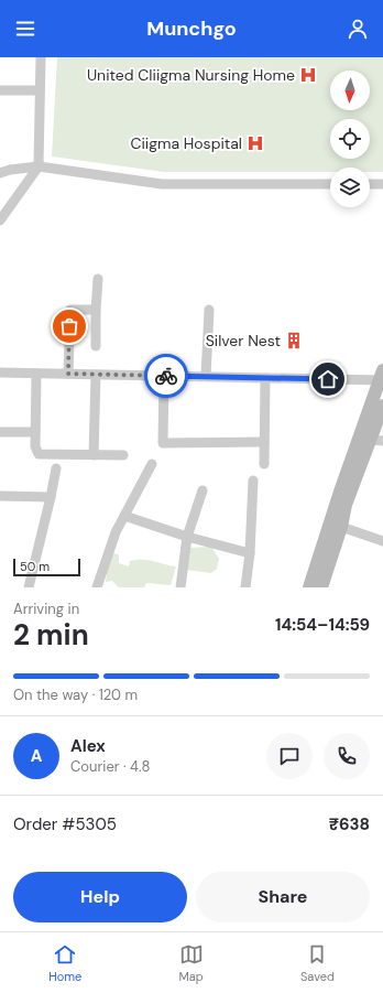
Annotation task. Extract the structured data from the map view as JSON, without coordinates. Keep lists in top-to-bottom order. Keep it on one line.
{"places":{"hospital":["United CIiigma Nursing Home","Ciigma Hospital"],"building":["Silver Nest"]},"scale_bar":"50 m","north":"bottom","page":{"header":"Munchgo","scale":"50 m","heading":["2 min","Arriving in","14:54–14:59"],"panel":["Alex","Courier · 4.8","Order #5305","₹638"],"bar":"On the way · 120 m","round":"A","buttons":["Help","Share"],"tabs":["Home","Map","Saved"]}}
